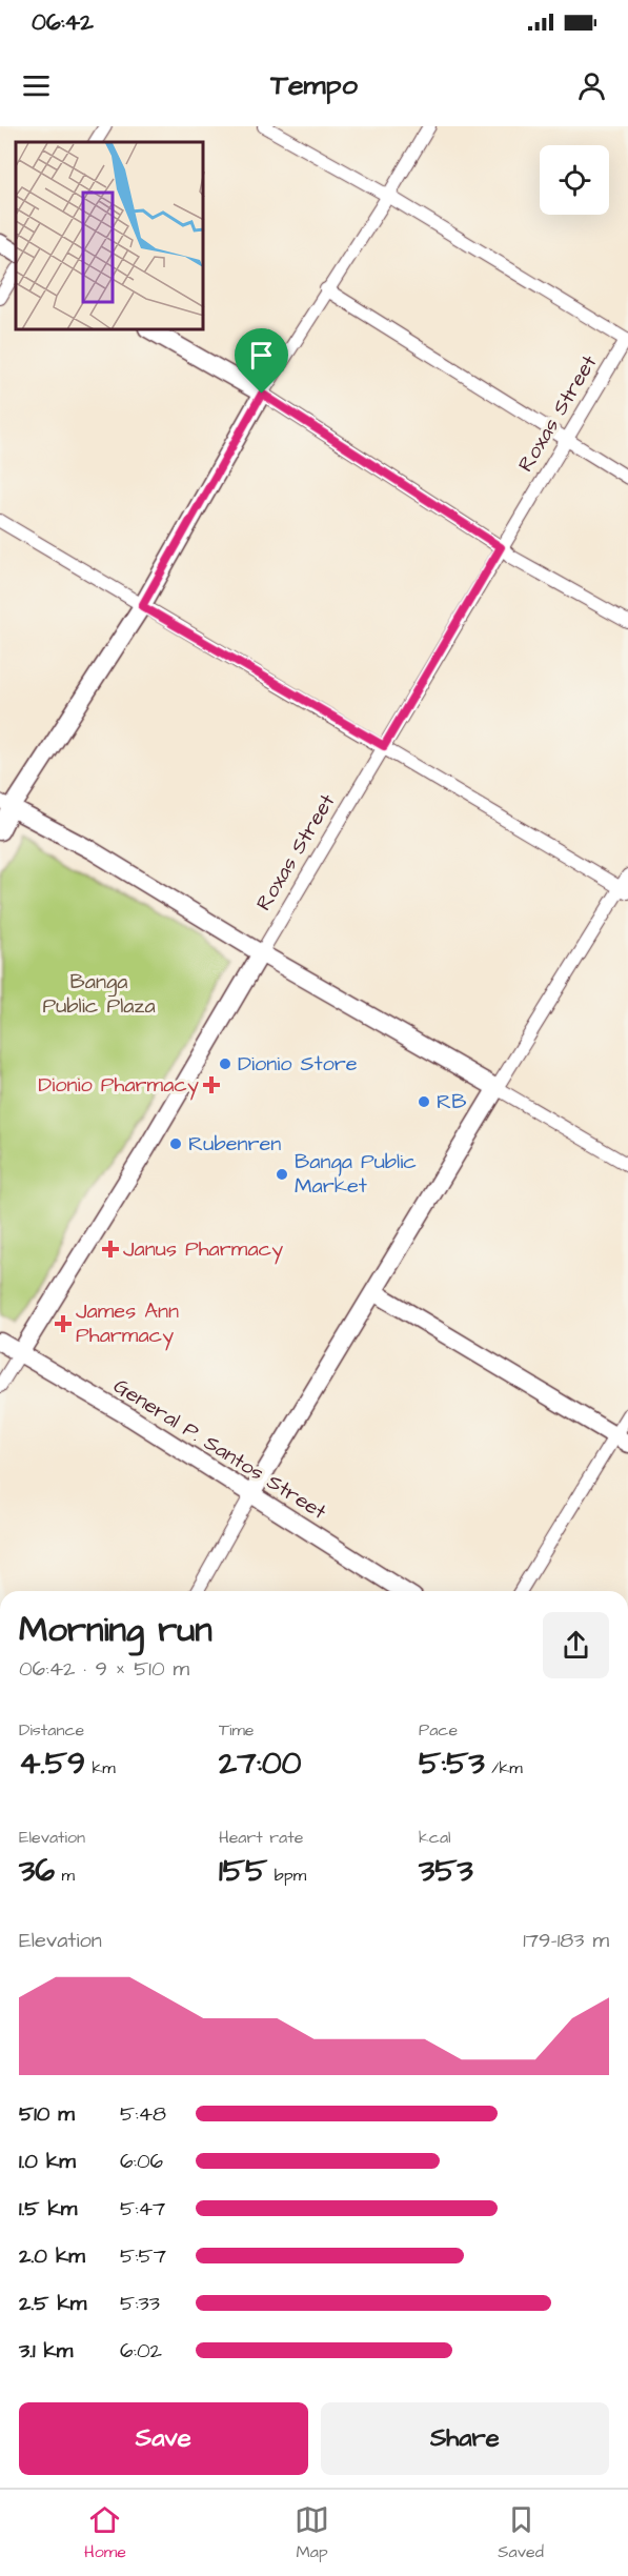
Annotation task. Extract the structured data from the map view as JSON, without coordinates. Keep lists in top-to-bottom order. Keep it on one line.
{"streets":{"street":["Roxas Street","General P. Santos Street"]},"crossings":[["Roxas Street","General P. Santos Street"]],"parks":["Banga Public Plaza"],"places":{"other":["Dionio Store","RB","Rubenren","Banga Public Market"],"health":["Dionio Pharmacy","Janus Pharmacy","James Ann Pharmacy"]},"page":{"status":"06:42","header":"Tempo","heading":["Morning run","06:42 · 9 × 510 m"],"stats":[["Distance","4.59 km"],["Time","27:00"],["Pace","5:53 /km"],["Elevation","36 m"],["Heart rate","155 bpm"],["kcal","353"]],"chart":["Elevation","179–183 m"],"list":[{"name":"510 m","note":"5:48"},{"name":"1.0 km","note":"6:06"},{"name":"1.5 km","note":"5:47"},{"name":"2.0 km","note":"5:57"},{"name":"2.5 km","note":"5:33"},{"name":"3.1 km","note":"6:02"}],"buttons":["Save","Share"],"tabs":["Home","Map","Saved"]}}
